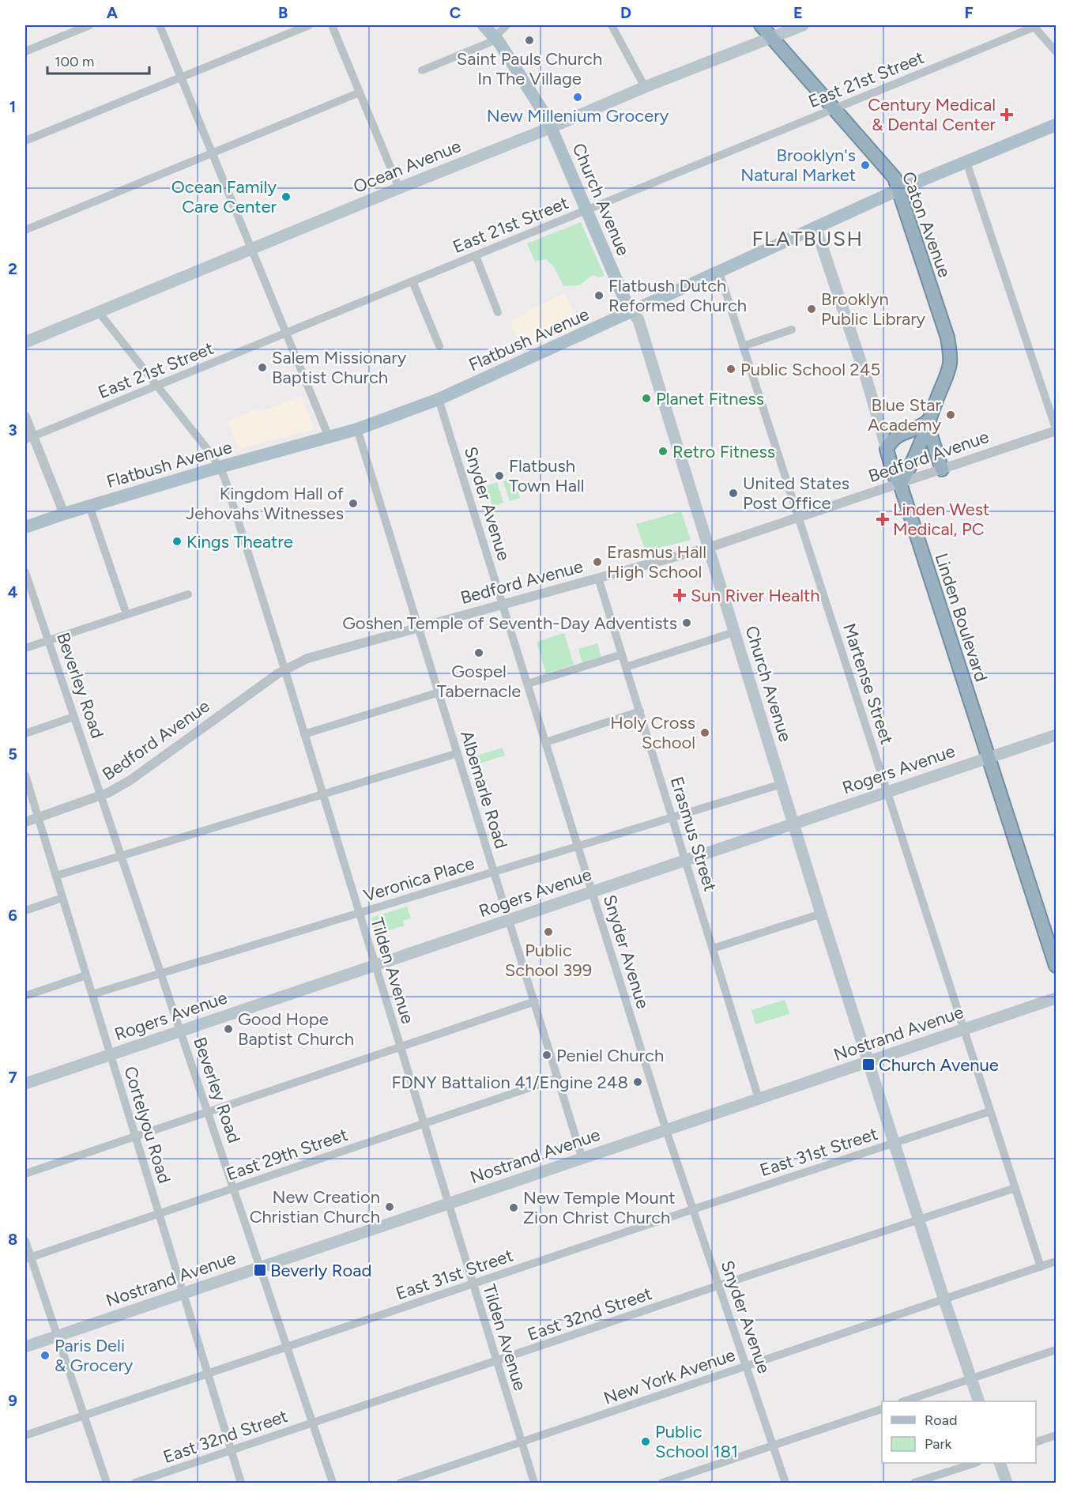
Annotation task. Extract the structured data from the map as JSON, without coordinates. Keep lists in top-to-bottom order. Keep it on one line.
{"streets":{"highway":["Caton Avenue","Linden Boulevard"],"main road":["Ocean Avenue","Church Avenue","Flatbush Avenue","Rogers Avenue","Nostrand Avenue"],"street":["East 21st Street","Bedford Avenue","Snyder Avenue","Martense Street","Beverley Road","Albemarle Road","Erasmus Street","Veronica Place","Tilden Avenue","Cortelyou Road","East 31st Street","East 29th Street","East 32nd Street","New York Avenue"]},"crossings":[["East 21st Street","Church Avenue"],["East 21st Street","Caton Avenue"],["East 21st Street","Tilden Avenue"],["Ocean Avenue","Church Avenue"],["Ocean Avenue","Caton Avenue"],["Ocean Avenue","Tilden Avenue"],["Church Avenue","Flatbush Avenue"],["Church Avenue","Bedford Avenue"],["Church Avenue","Rogers Avenue"],["Church Avenue","Veronica Place"],["Church Avenue","Nostrand Avenue"],["Church Avenue","East 31st Street"],["Church Avenue","East 32nd Street"],["Church Avenue","New York Avenue"],["Caton Avenue","Flatbush Avenue"],["Caton Avenue","Bedford Avenue"],["Caton Avenue","Linden Boulevard"],["Flatbush Avenue","Snyder Avenue"],["Flatbush Avenue","Linden Boulevard"],["Flatbush Avenue","Martense Street"],["Flatbush Avenue","Albemarle Road"],["Flatbush Avenue","Tilden Avenue"],["Bedford Avenue","Snyder Avenue"],["Bedford Avenue","Linden Boulevard"],["Bedford Avenue","Martense Street"],["Bedford Avenue","Beverley Road"],["Bedford Avenue","Albemarle Road"],["Bedford Avenue","Erasmus Street"],["Bedford Avenue","Tilden Avenue"],["Bedford Avenue","Cortelyou Road"],["Snyder Avenue","Rogers Avenue"],["Snyder Avenue","Veronica Place"],["Snyder Avenue","Nostrand Avenue"],["Snyder Avenue","East 31st Street"],["Snyder Avenue","East 32nd Street"],["Snyder Avenue","New York Avenue"],["Linden Boulevard","Rogers Avenue"],["Martense Street","Rogers Avenue"],["Martense Street","Nostrand Avenue"],["Martense Street","East 31st Street"],["Martense Street","East 32nd Street"],["Martense Street","New York Avenue"],["Beverley Road","Rogers Avenue"],["Beverley Road","Veronica Place"],["Beverley Road","Nostrand Avenue"],["Beverley Road","East 31st Street"],["Beverley Road","East 29th Street"],["Beverley Road","East 32nd Street"],["Rogers Avenue","Albemarle Road"],["Rogers Avenue","Erasmus Street"],["Rogers Avenue","Tilden Avenue"],["Rogers Avenue","Cortelyou Road"],["Albemarle Road","Veronica Place"],["Albemarle Road","Nostrand Avenue"],["Albemarle Road","East 29th Street"],["Erasmus Street","Veronica Place"],["Erasmus Street","Nostrand Avenue"],["Veronica Place","Tilden Avenue"],["Veronica Place","Cortelyou Road"],["Tilden Avenue","Nostrand Avenue"],["Tilden Avenue","East 31st Street"],["Tilden Avenue","East 29th Street"],["Tilden Avenue","East 32nd Street"],["Tilden Avenue","New York Avenue"],["Nostrand Avenue","Cortelyou Road"],["Cortelyou Road","East 31st Street"],["Cortelyou Road","East 29th Street"],["Cortelyou Road","East 32nd Street"]],"districts":["FLATBUSH"],"places":{"other":["Saint Pauls Church In The Village","New Millenium Grocery","Brooklyn's Natural Market","Ocean Family Care Center","Flatbush Dutch Reformed Church","Brooklyn Public Library","Salem Missionary Baptist Church","Public School 245","Planet Fitness","Blue Star Academy","Retro Fitness","Flatbush Town Hall","United States Post Office","Kingdom Hall of Jehovahs Witnesses","Kings Theatre","Erasmus Hall High School","Goshen Temple of Seventh-Day Adventists","Gospel Tabernacle","Holy Cross School","Public School 399","Good Hope Baptist Church","Peniel Church","FDNY Battalion 41/Engine 248","New Creation Christian Church","New Temple Mount Zion Christ Church","Paris Deli & Grocery","Public School 181"],"health":["Century Medical & Dental Center","Linden West Medical, PC","Sun River Health"],"transit":["Church Avenue","Beverly Road"]},"legend":["Road","Park"],"scale_bar":"100 m","grid":{"columns":["A","B","C","D","E","F"],"rows":["1","2","3","4","5","6","7","8","9"]}}
